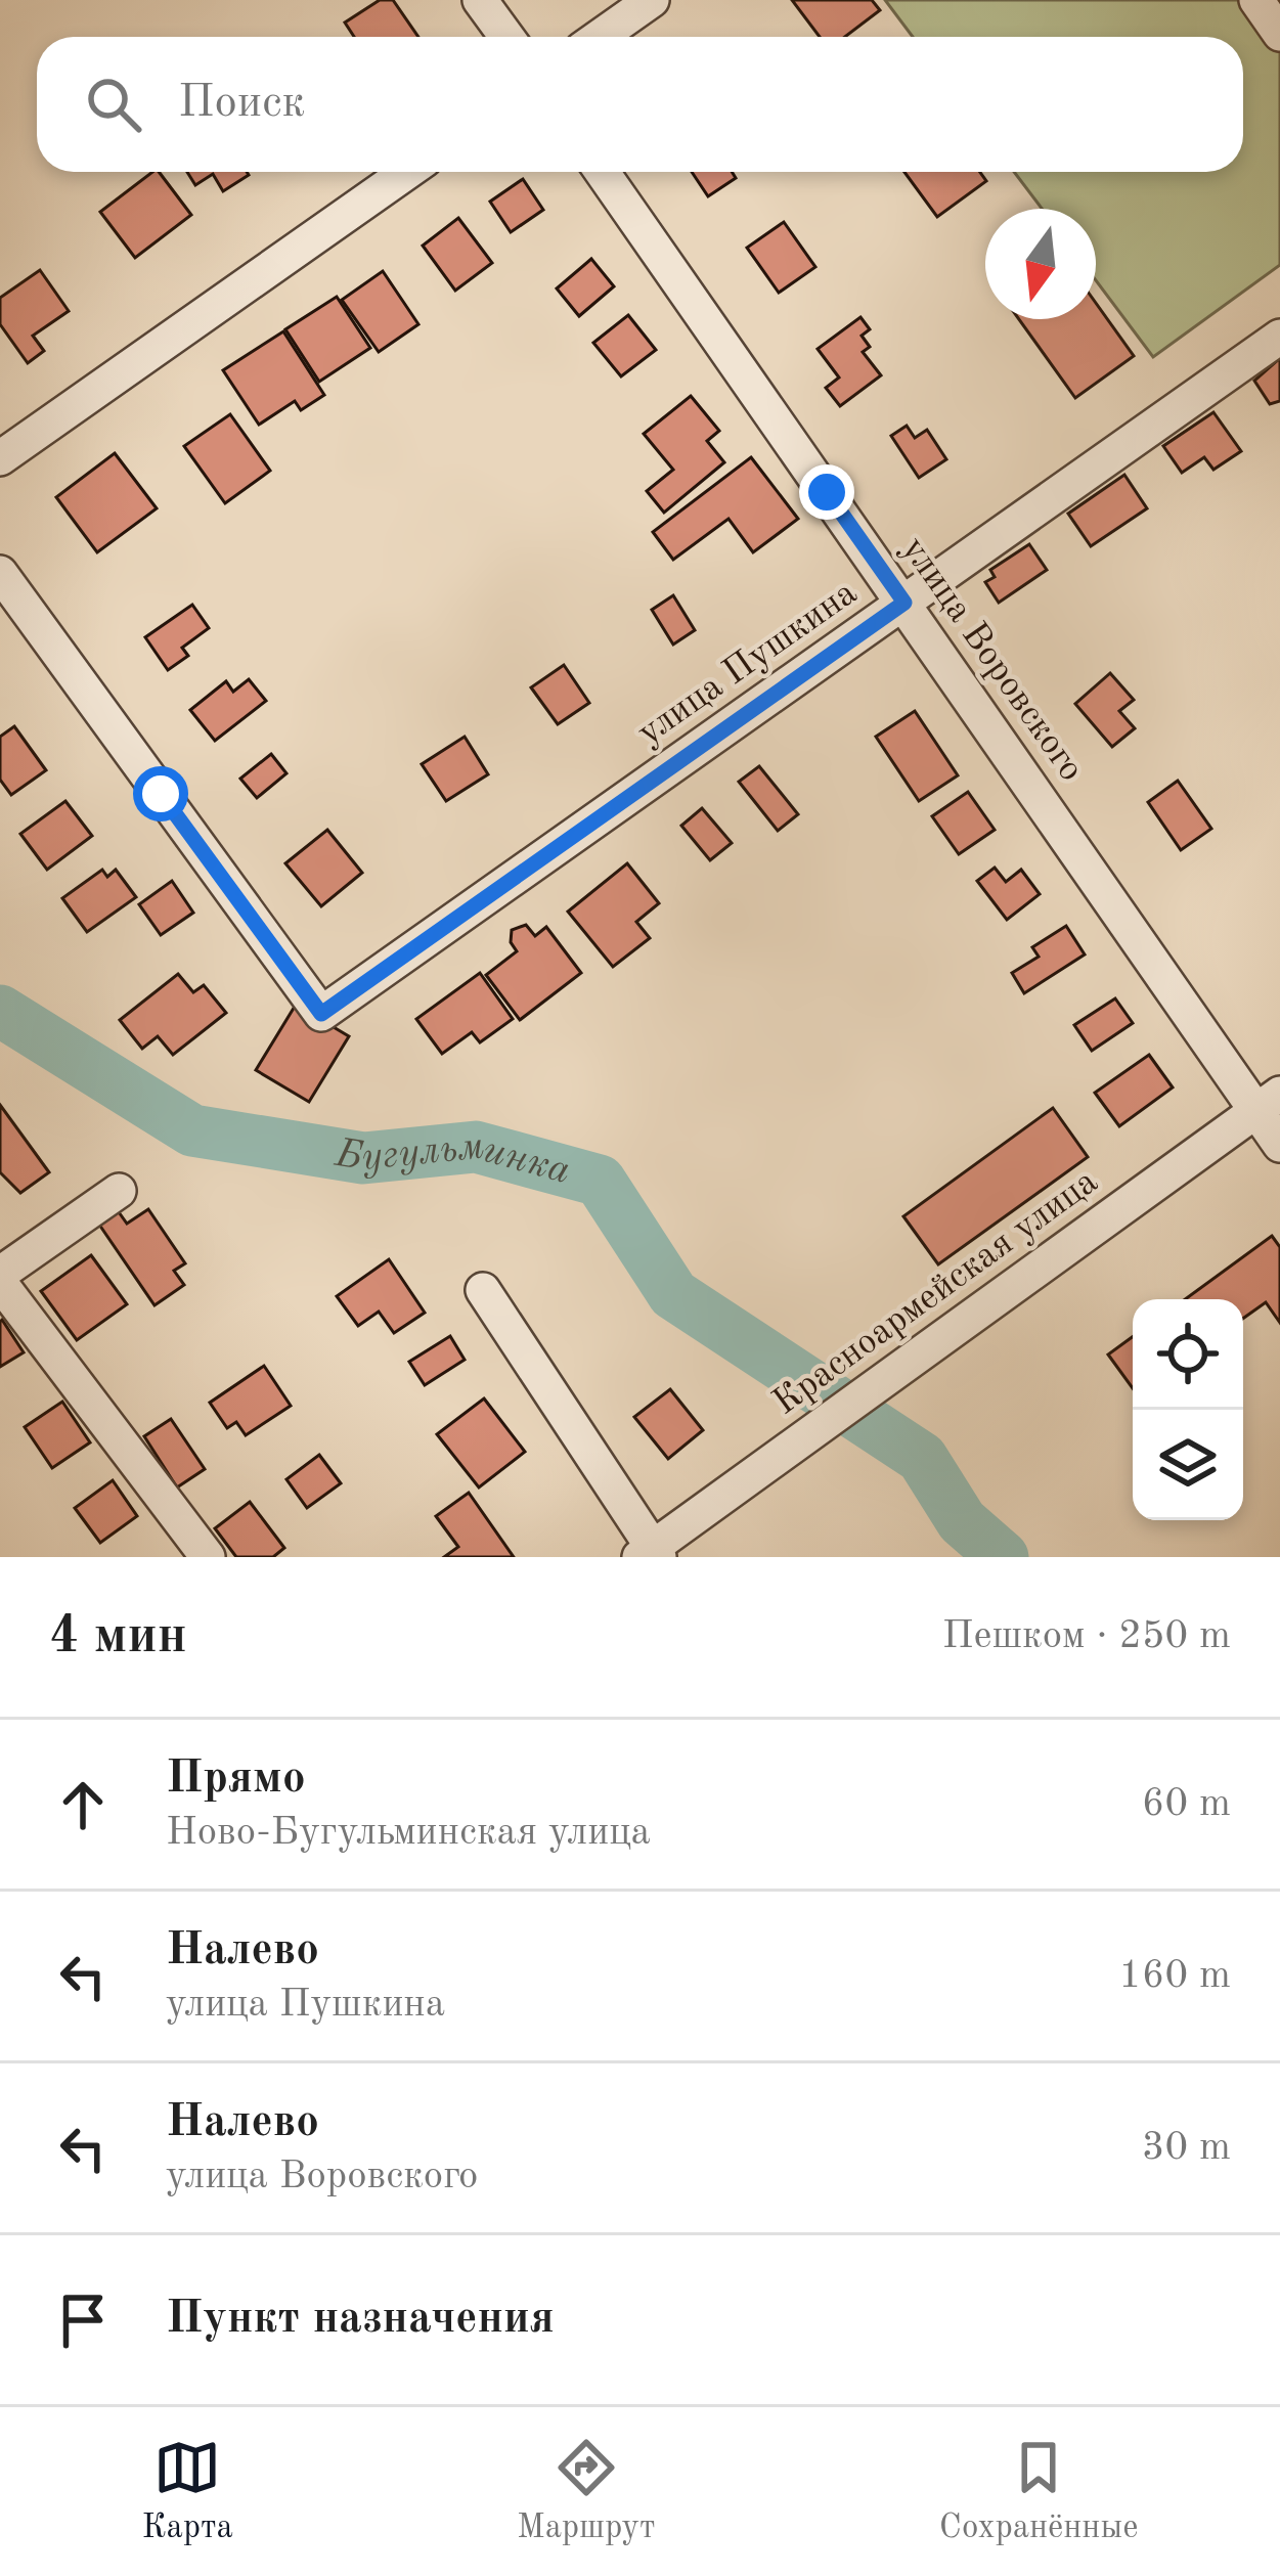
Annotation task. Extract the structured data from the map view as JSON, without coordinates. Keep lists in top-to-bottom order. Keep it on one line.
{"streets":{"street":["улица Воровского","улица Пушкина","Красноармейская улица"]},"crossings":[["улица Воровского","улица Пушкина"],["улица Воровского","Красноармейская улица"]],"water":["Бугульминка"],"north":"bottom","page":{"search":"Поиск","heading":["4 мин","Пешком · 250 m"],"list":[["Прямо","Ново-Бугульминская улица","60 m"],["Налево","улица Пушкина","160 m"],["Налево","улица Воровского","30 m"],"Пункт назначения"],"nav":["Карта","Маршрут","Сохранённые"]}}
